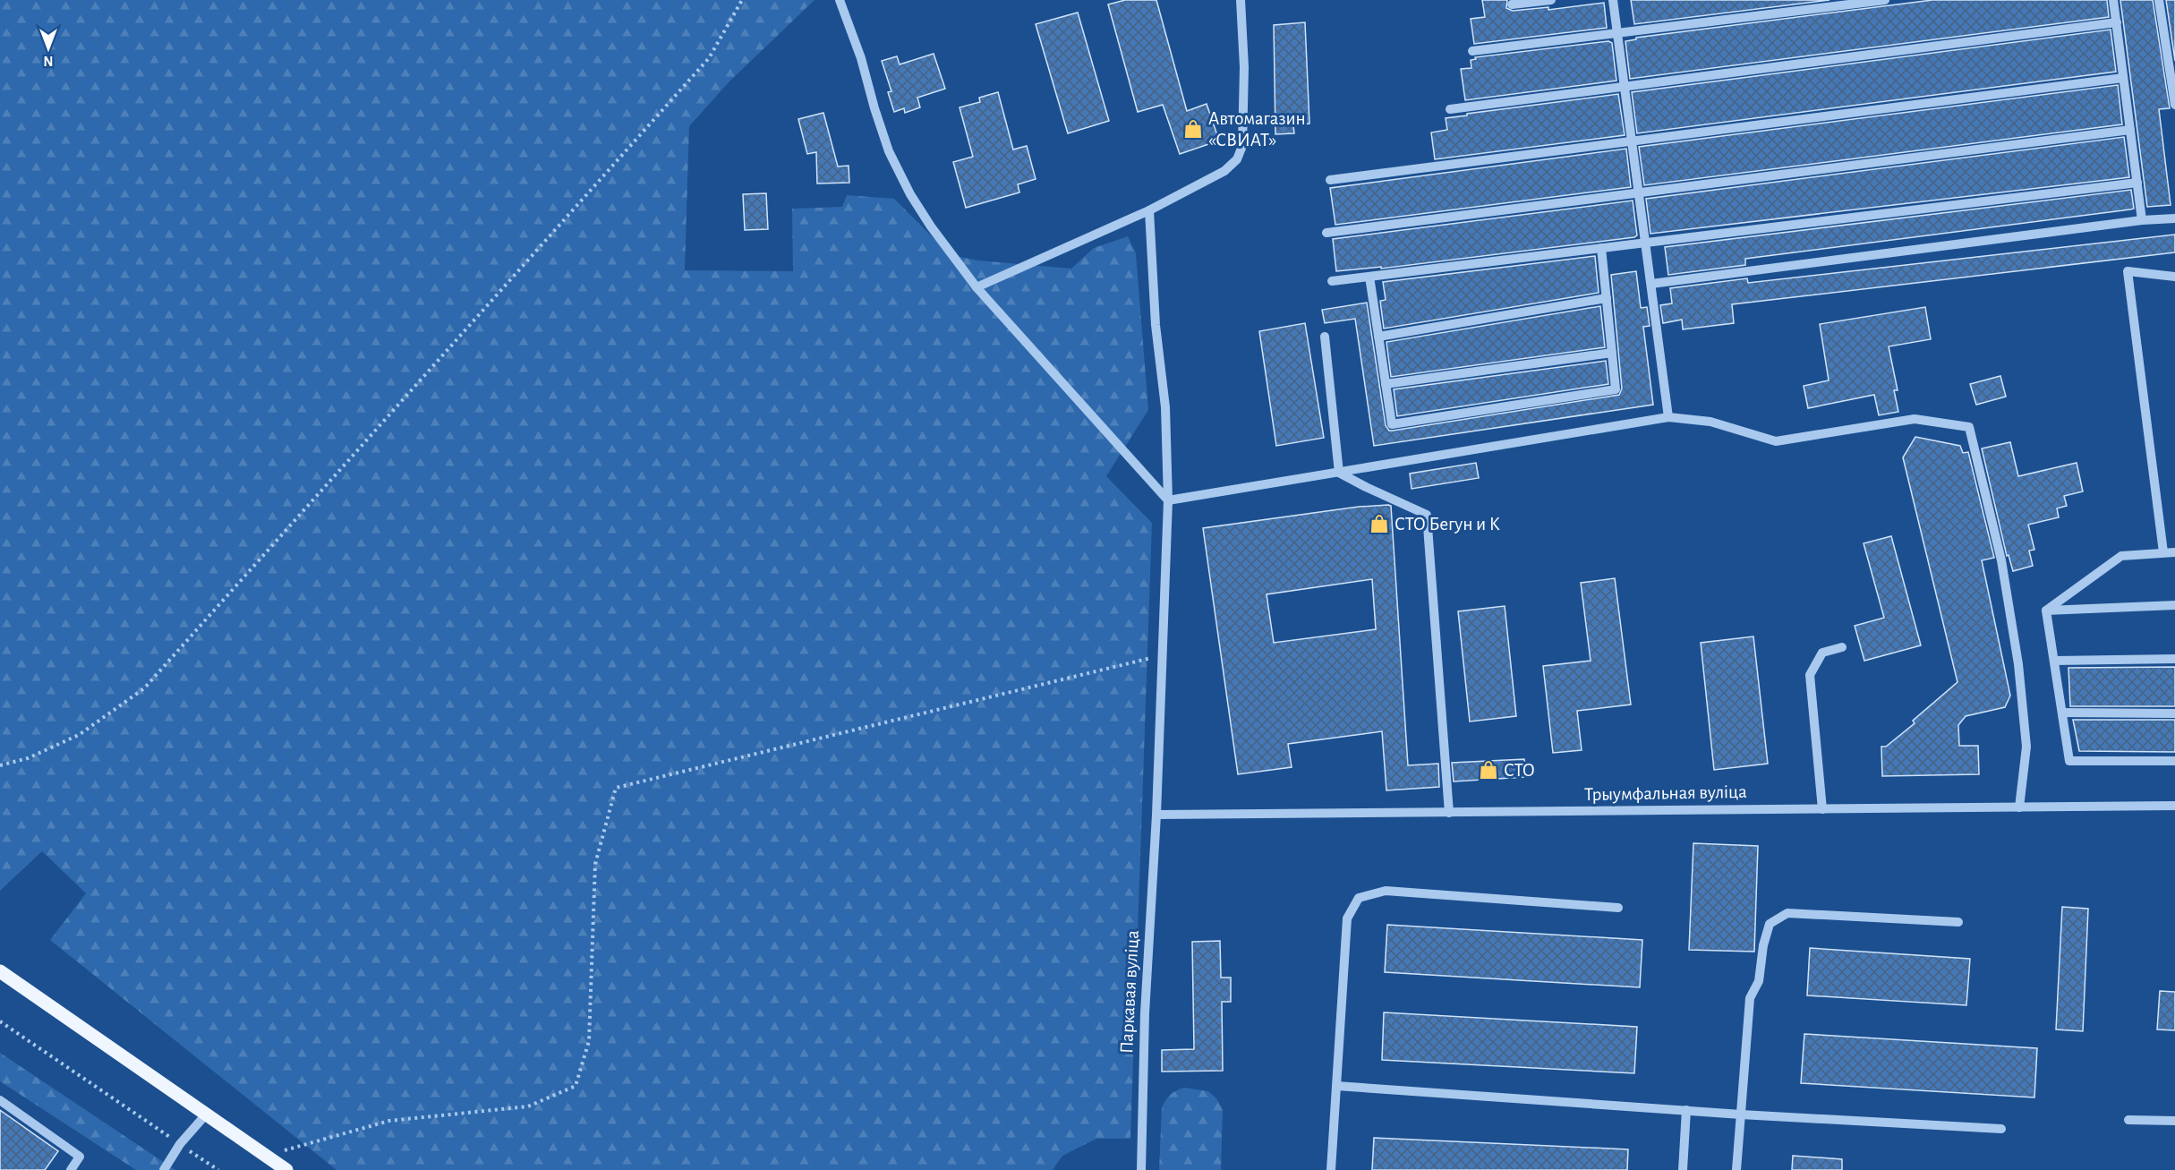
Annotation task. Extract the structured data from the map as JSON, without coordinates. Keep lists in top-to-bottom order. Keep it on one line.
{"streets":{"street":["Трыумфальная вуліца","Паркавая вуліца"]},"crossings":[["Трыумфальная вуліца","Паркавая вуліца"]],"places":{"shop":["Автомагазин «СВИАТ»","СТО Бегун и К","СТО"]},"north":"bottom"}
